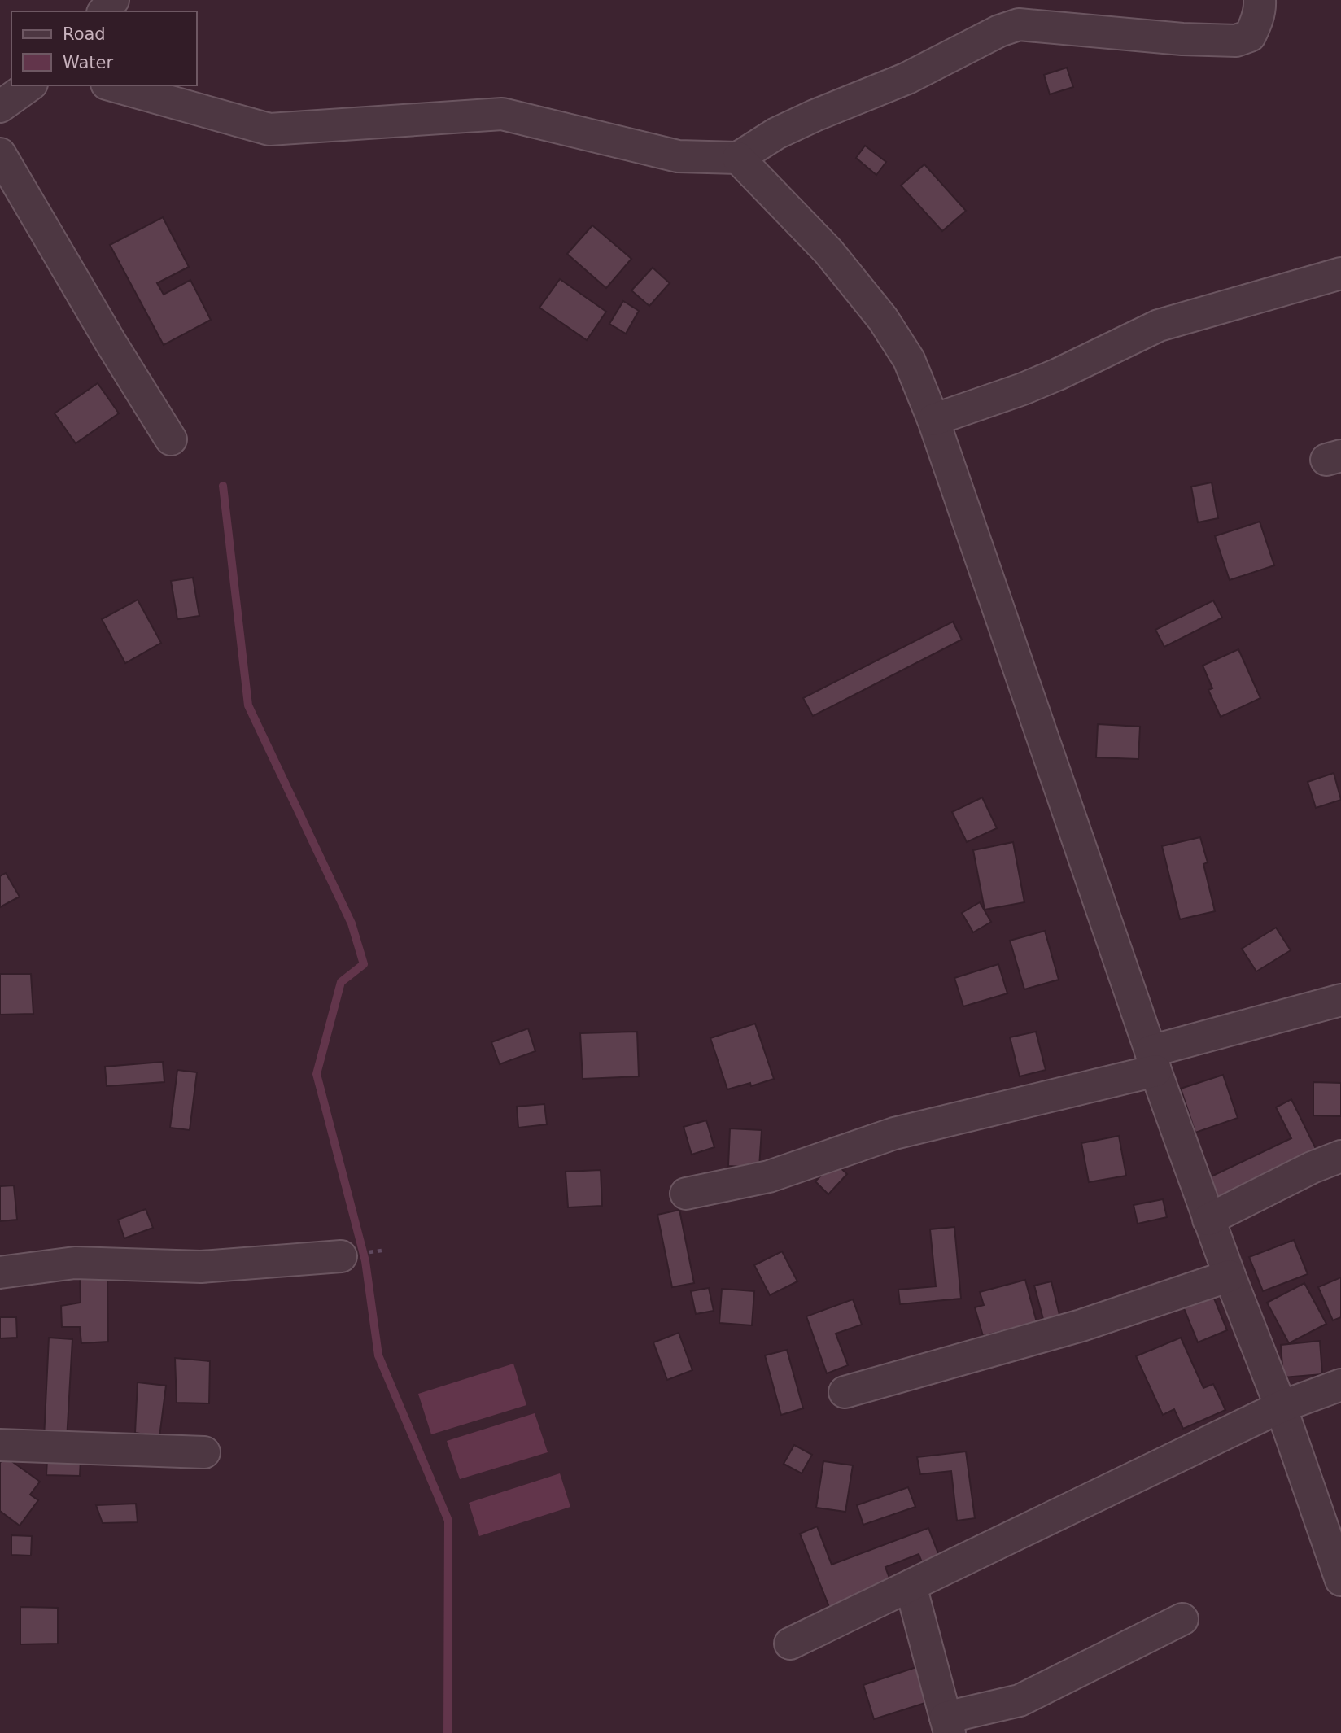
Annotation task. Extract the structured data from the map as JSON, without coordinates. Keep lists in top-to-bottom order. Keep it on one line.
{"legend":["Road","Water"]}
